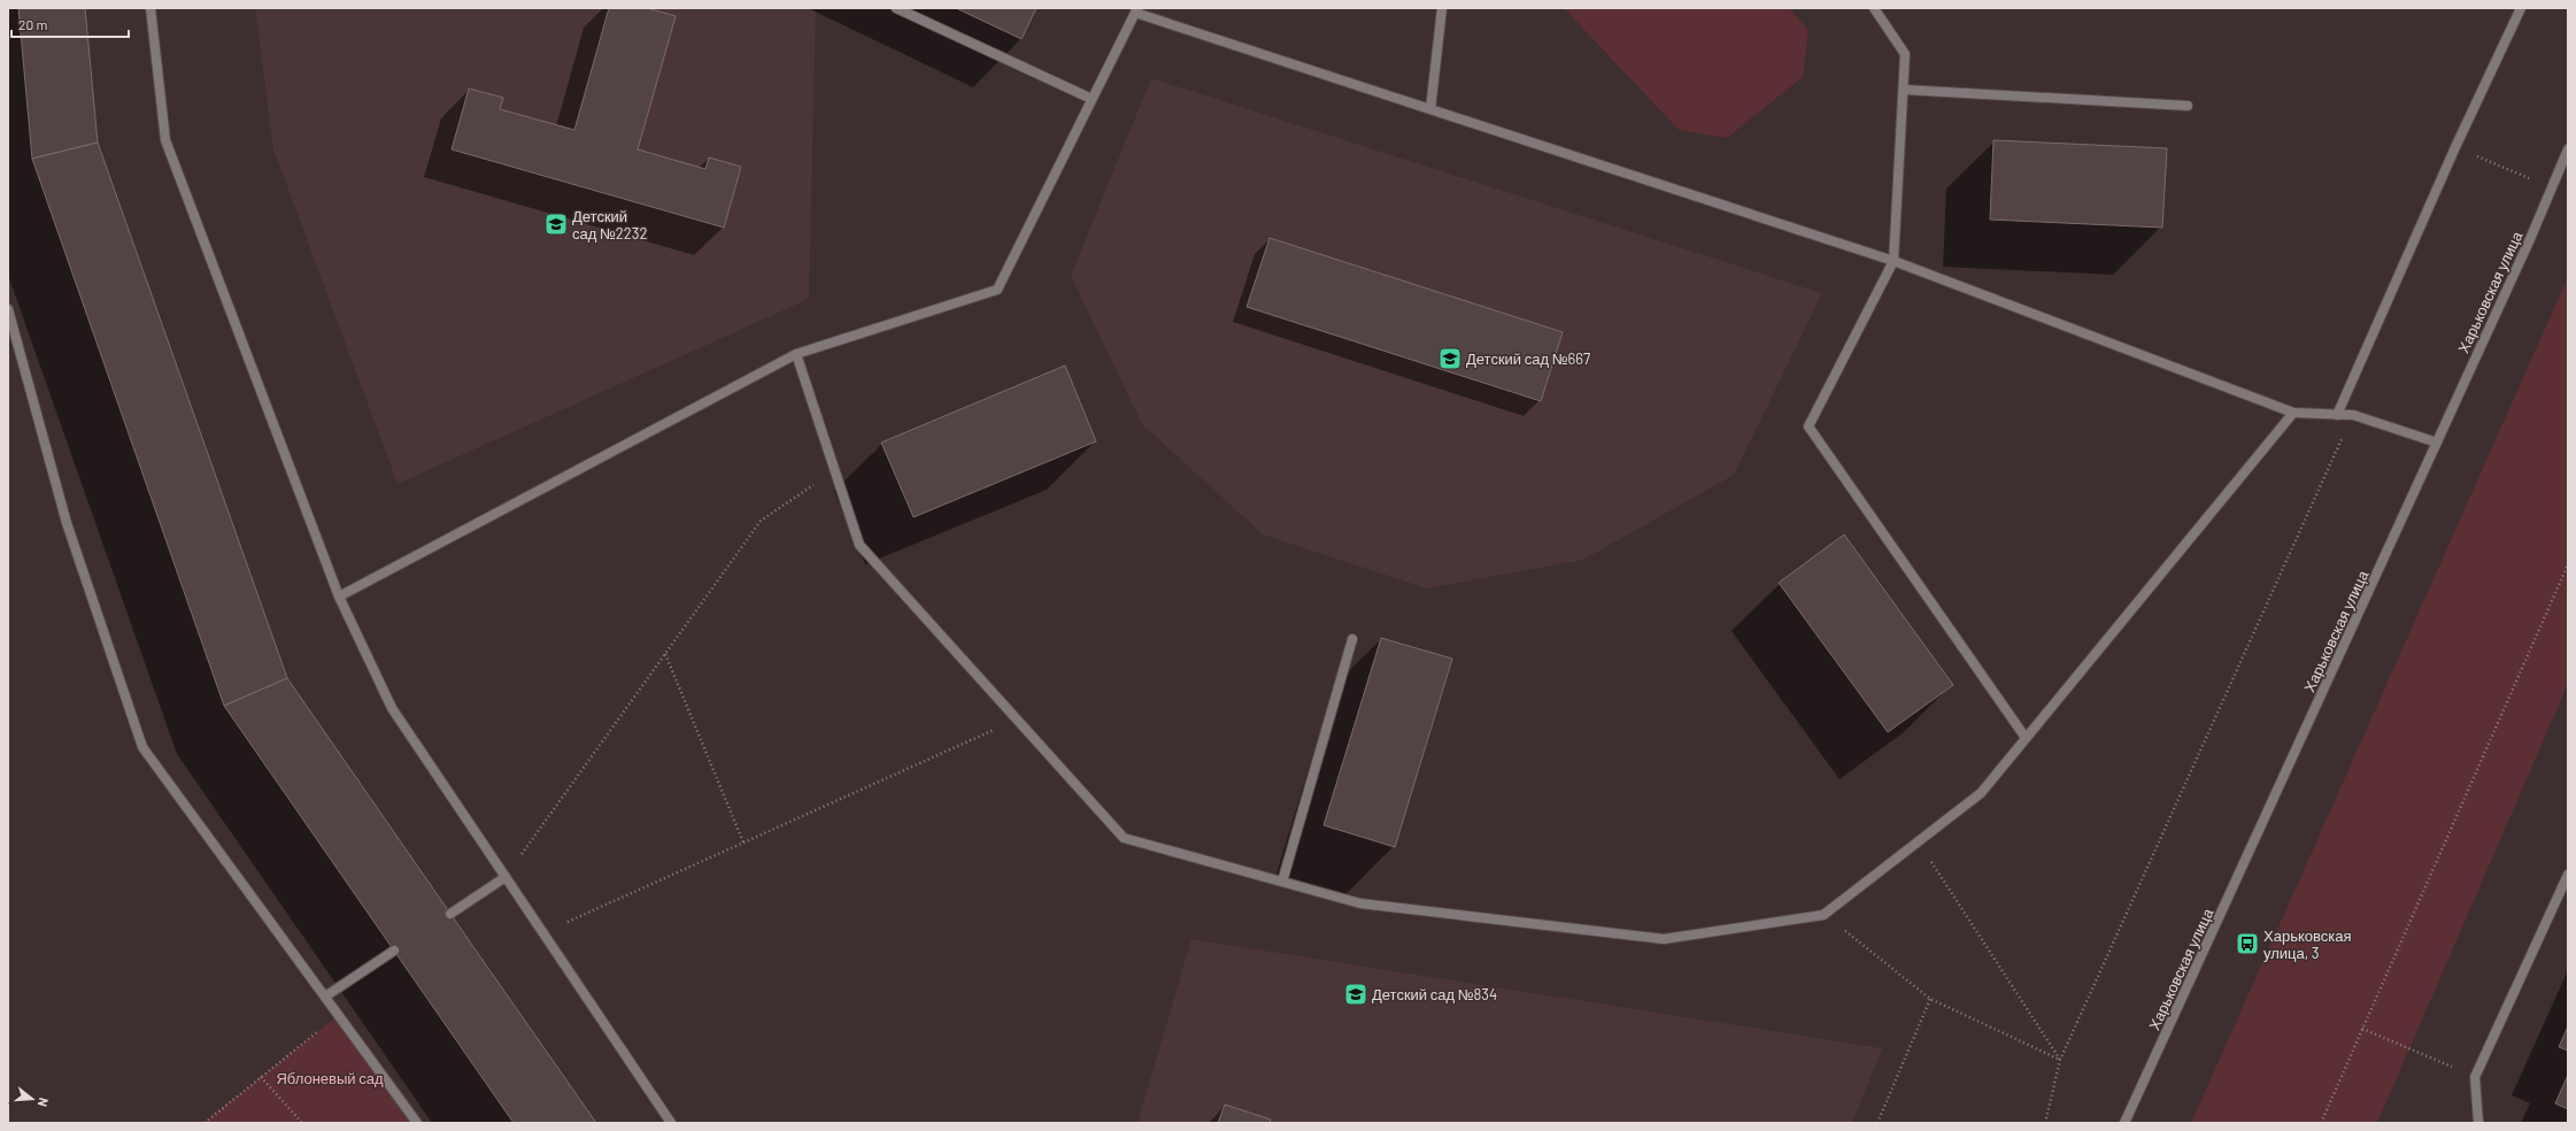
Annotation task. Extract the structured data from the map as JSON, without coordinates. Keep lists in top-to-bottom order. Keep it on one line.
{"streets":{"street":["Харьковская улица"]},"parks":["Яблоневый сад"],"places":{"school or university":["Детский сад №2232","Детский сад №667","Детский сад №834"],"bus stop":["Харьковская улица, 3"]},"scale_bar":"20 m","north":"right"}
